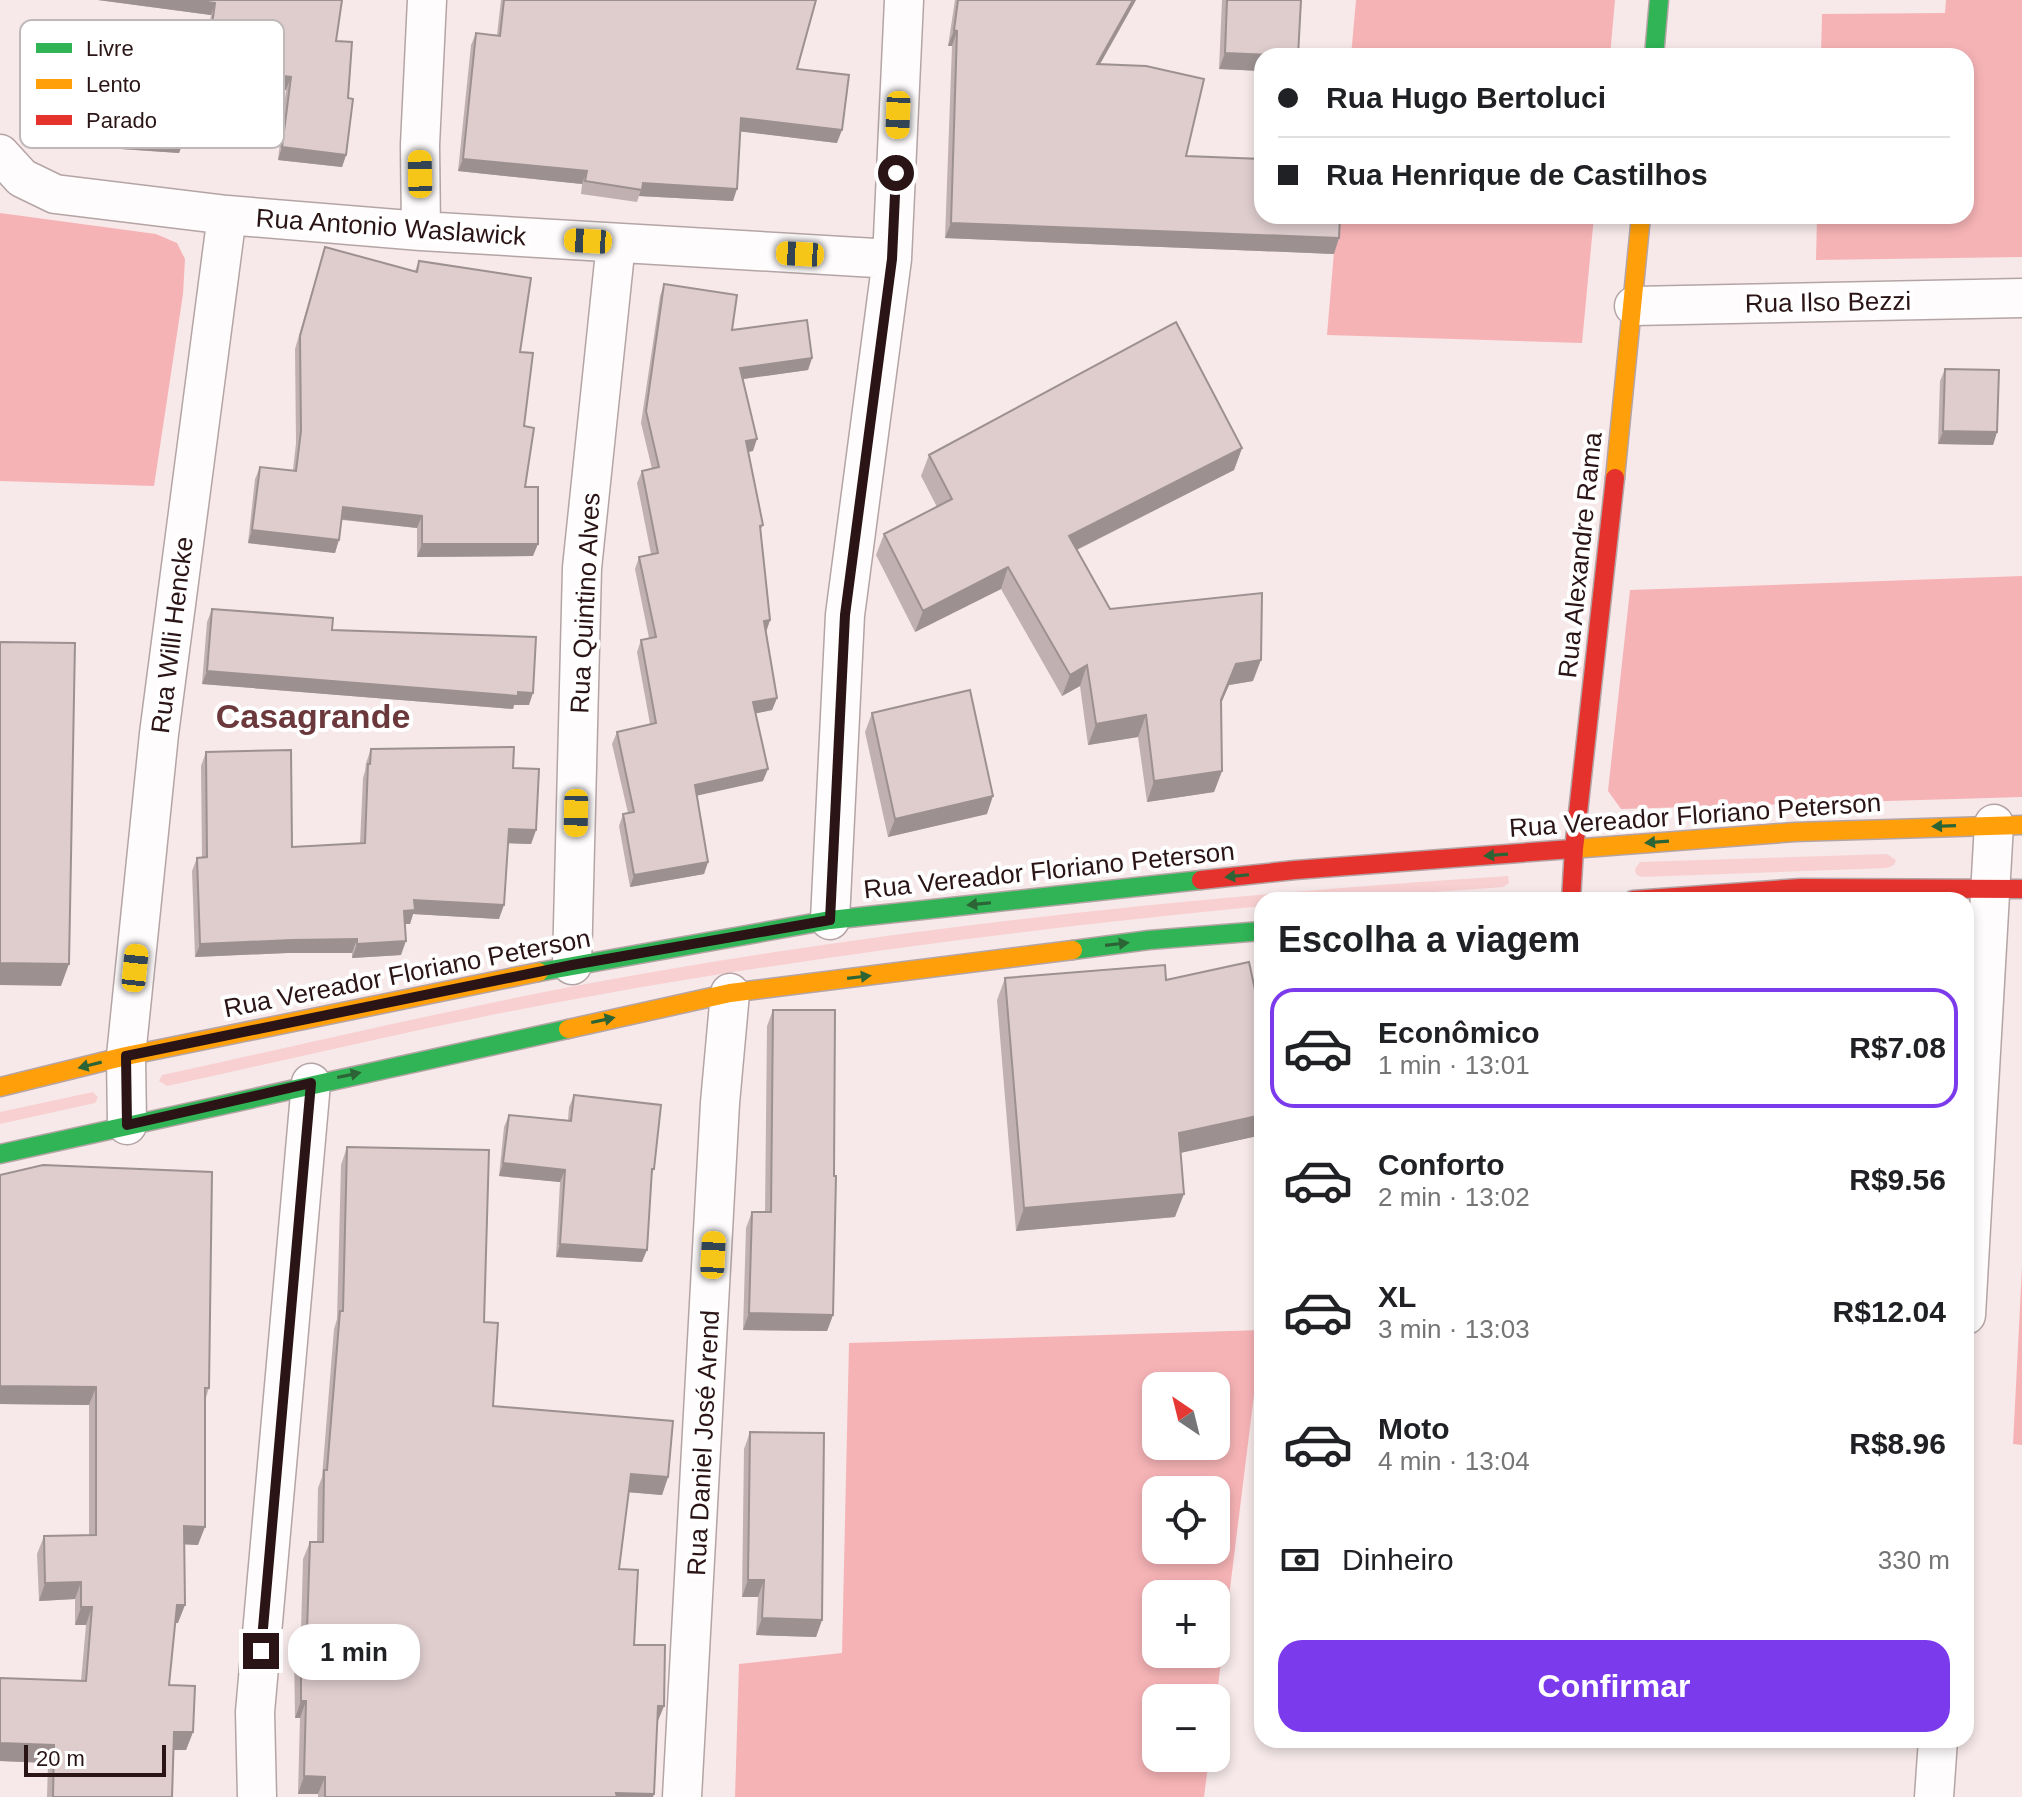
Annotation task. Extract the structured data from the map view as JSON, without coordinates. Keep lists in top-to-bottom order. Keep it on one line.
{"streets":{"main road":["Rua Alexandre Rama","Rua Vereador Floriano Peterson"],"street":["Rua Antonio Waslawick","Rua Ilso Bezzi","Rua Quintino Alves","Rua Willi Hencke","Rua Daniel José Arend"]},"crossings":[["Rua Antonio Waslawick","Rua Quintino Alves"],["Rua Antonio Waslawick","Rua Willi Hencke"],["Rua Ilso Bezzi","Rua Alexandre Rama"],["Rua Alexandre Rama","Rua Vereador Floriano Peterson"],["Rua Quintino Alves","Rua Vereador Floriano Peterson"],["Rua Willi Hencke","Rua Vereador Floriano Peterson"]],"districts":["Casagrande"],"legend":["Livre","Lento","Parado"],"scale_bar":"20 m","north":"top left","page":{"banner":["Rua Hugo Bertoluci","Rua Henrique de Castilhos"],"heading":"Escolha a viagem","list":[{"name":"Econômico","note":"1 min · 13:01","value":"R$7.08"},{"name":"Conforto","note":"2 min · 13:02","value":"R$9.56"},{"name":"XL","note":"3 min · 13:03","value":"R$12.04"},{"name":"Moto","note":"4 min · 13:04","value":"R$8.96"}],"map_buttons":["+","−"],"pay":["Dinheiro","330 m"],"bubble":"1 min","buttons":"Confirmar","scale":"20 m"}}
